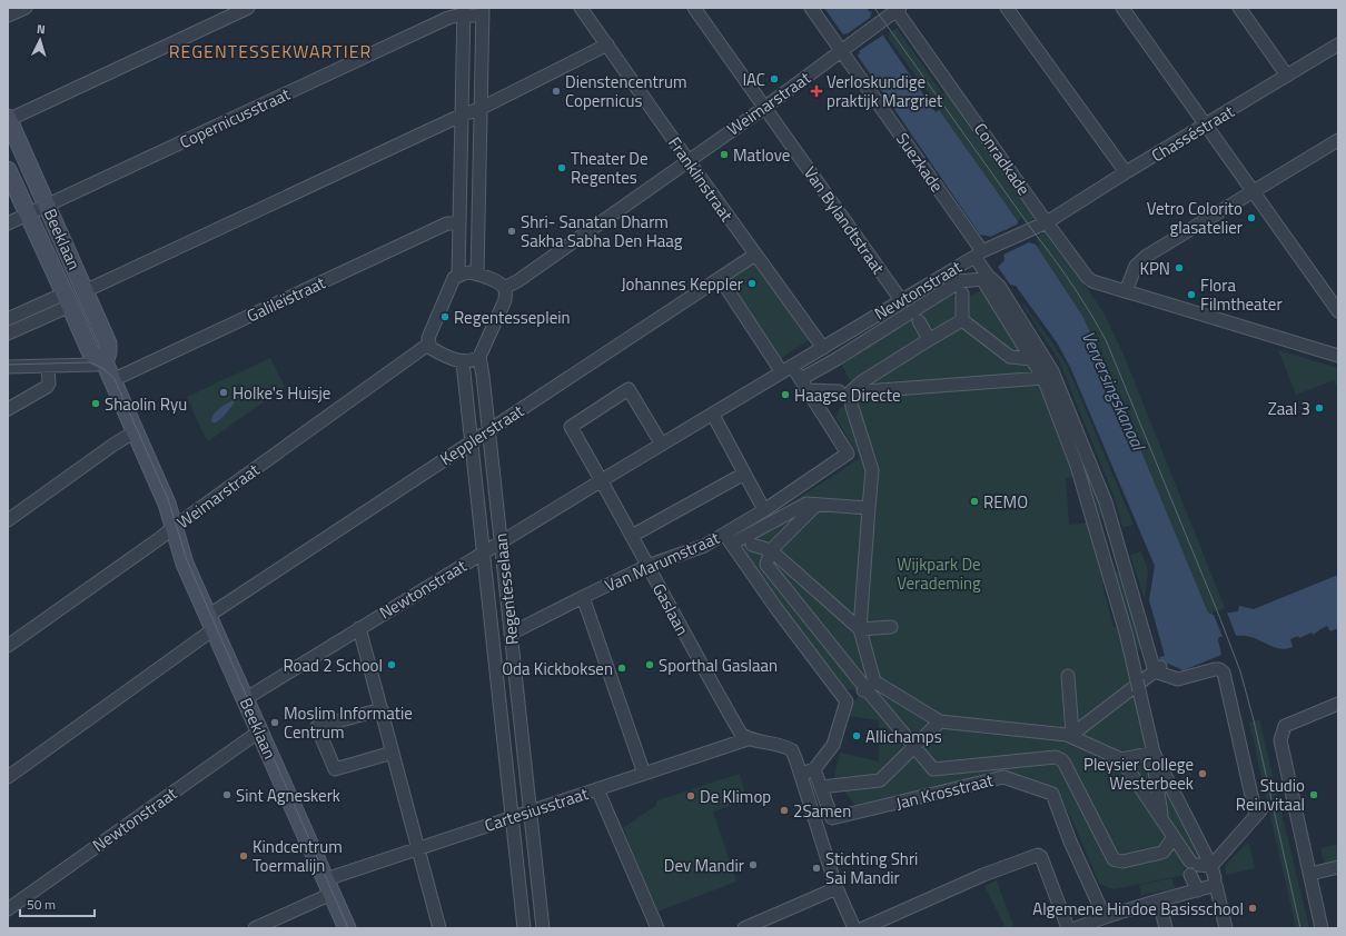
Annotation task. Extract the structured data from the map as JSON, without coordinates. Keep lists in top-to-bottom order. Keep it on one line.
{"streets":{"street":["Weimarstraat","Copernicusstraat","Chasséstraat","Conradkade","Suezkade","Franklinstraat","Van Bylandtstraat","Beeklaan","Newtonstraat","Galileïstraat","Kepplerstraat","Van Marumstraat","Regentesselaan","Gaslaan","Jan Krosstraat","Cartesiusstraat"]},"crossings":[["Weimarstraat","Conradkade"],["Weimarstraat","Suezkade"],["Weimarstraat","Franklinstraat"],["Weimarstraat","Van Bylandtstraat"],["Weimarstraat","Beeklaan"],["Weimarstraat","Regentesselaan"],["Copernicusstraat","Beeklaan"],["Chasséstraat","Conradkade"],["Chasséstraat","Newtonstraat"],["Conradkade","Newtonstraat"],["Suezkade","Newtonstraat"],["Franklinstraat","Newtonstraat"],["Franklinstraat","Kepplerstraat"],["Van Bylandtstraat","Newtonstraat"],["Beeklaan","Newtonstraat"],["Beeklaan","Galileïstraat"],["Beeklaan","Kepplerstraat"],["Beeklaan","Cartesiusstraat"],["Newtonstraat","Regentesselaan"],["Newtonstraat","Gaslaan"],["Kepplerstraat","Regentesselaan"],["Van Marumstraat","Regentesselaan"],["Van Marumstraat","Gaslaan"],["Regentesselaan","Cartesiusstraat"],["Gaslaan","Cartesiusstraat"]],"districts":["REGENTESSEKWARTIER"],"water":["Verversingskanaal"],"parks":["Wijkpark De Verademing"],"places":{"other":["IAC","Dienstencentrum Copernicus","Matlove","Theater De Regentes","Vetro Colorito glasatelier","Shri- Sanatan Dharm Sakha Sabha Den Haag","KPN","Johannes Keppler","Flora Filmtheater","Regentesseplein","Holke's Huisje","Haagse Directe","Shaolin Ryu","Zaal 3","REMO","Road 2 School","Sporthal Gaslaan","Oda Kickboksen","Moslim Informatie Centrum","Allichamps","Pleysier College Westerbeek","Sint Agneskerk","Studio Reinvitaal","De Klimop","2Samen","Kindcentrum Toermalijn","Dev Mandir","Stichting Shri Sai Mandir","Algemene Hindoe Basisschool"],"health":["Verloskundige praktijk Margriet"]},"scale_bar":"50 m","north":"top"}
